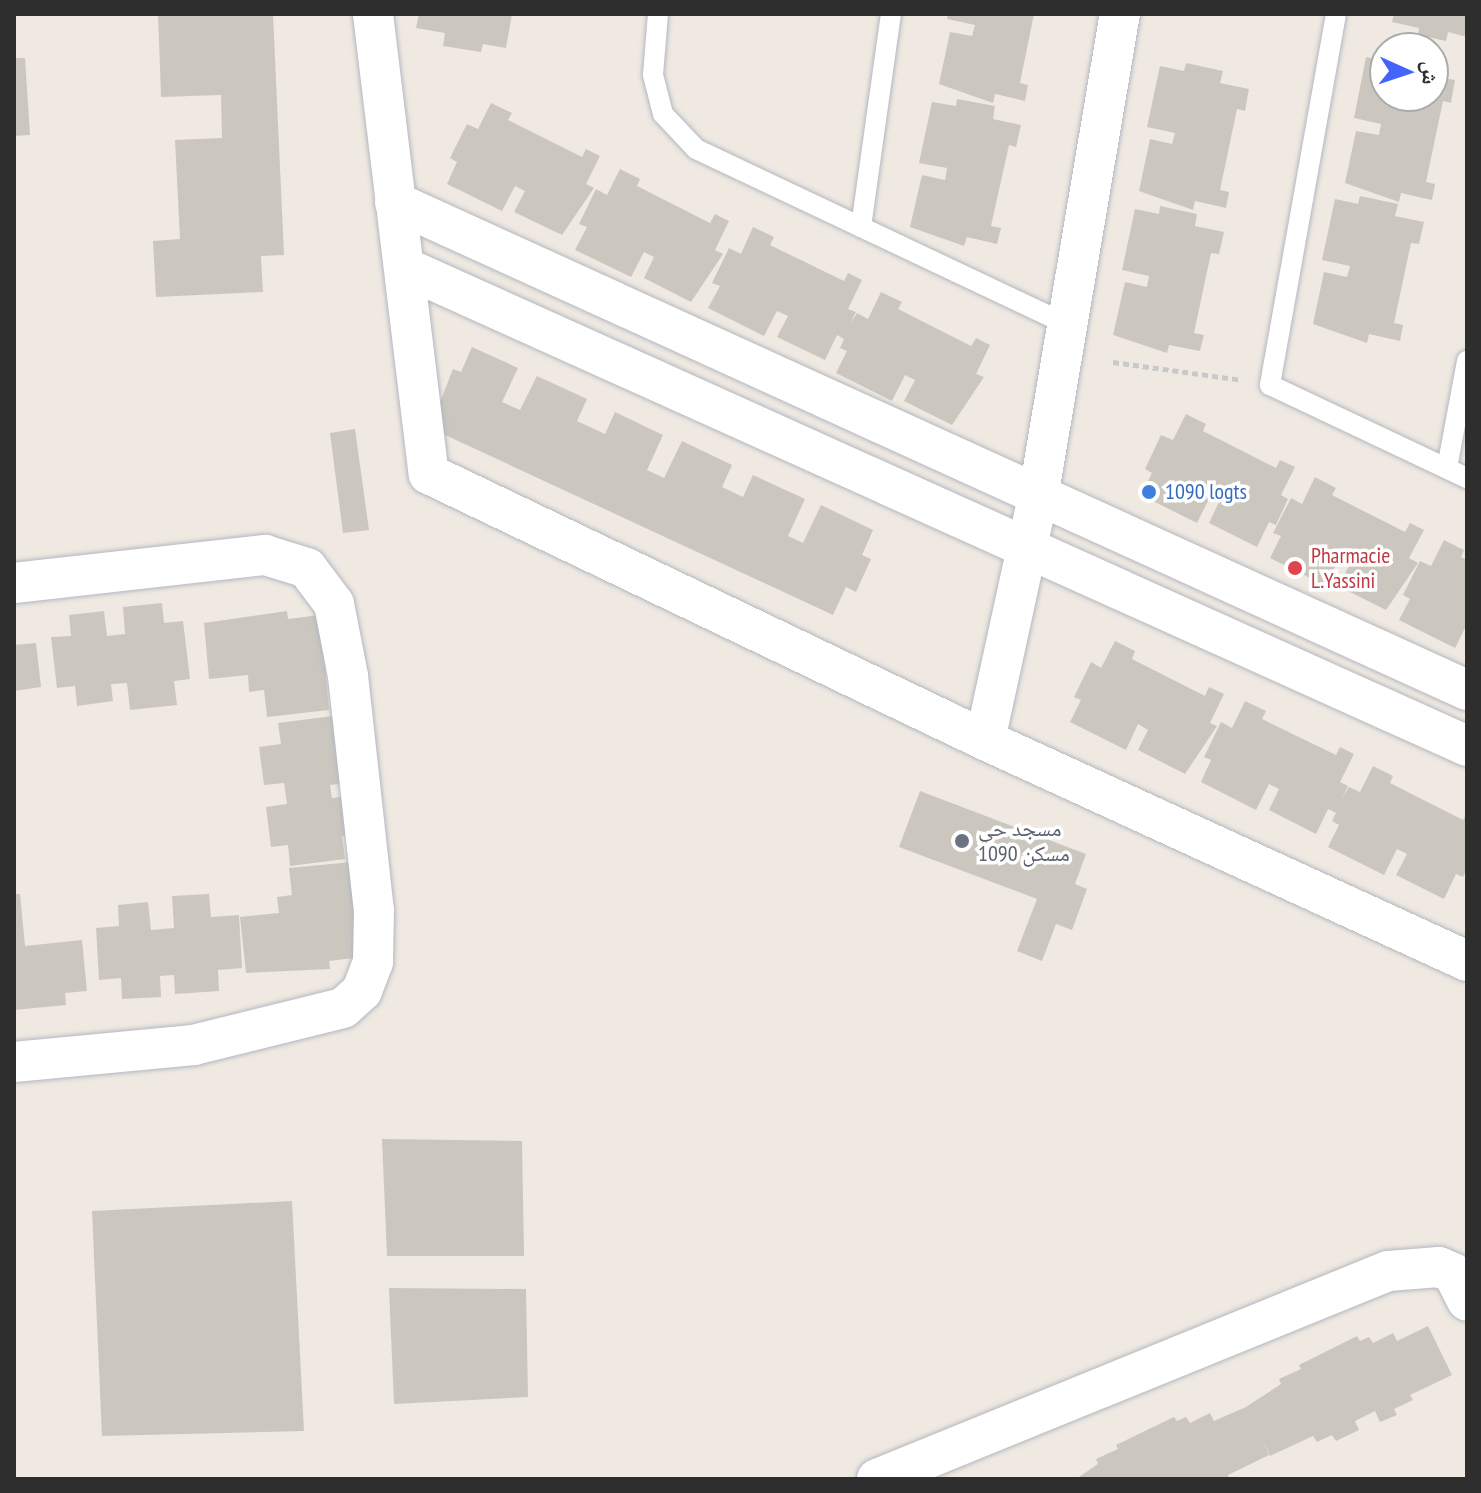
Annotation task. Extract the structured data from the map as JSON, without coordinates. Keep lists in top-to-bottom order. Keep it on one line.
{"places":["1090 logts","Pharmacie L.Yassini","مسجد حي 1090 مسكن"],"north":"right"}
